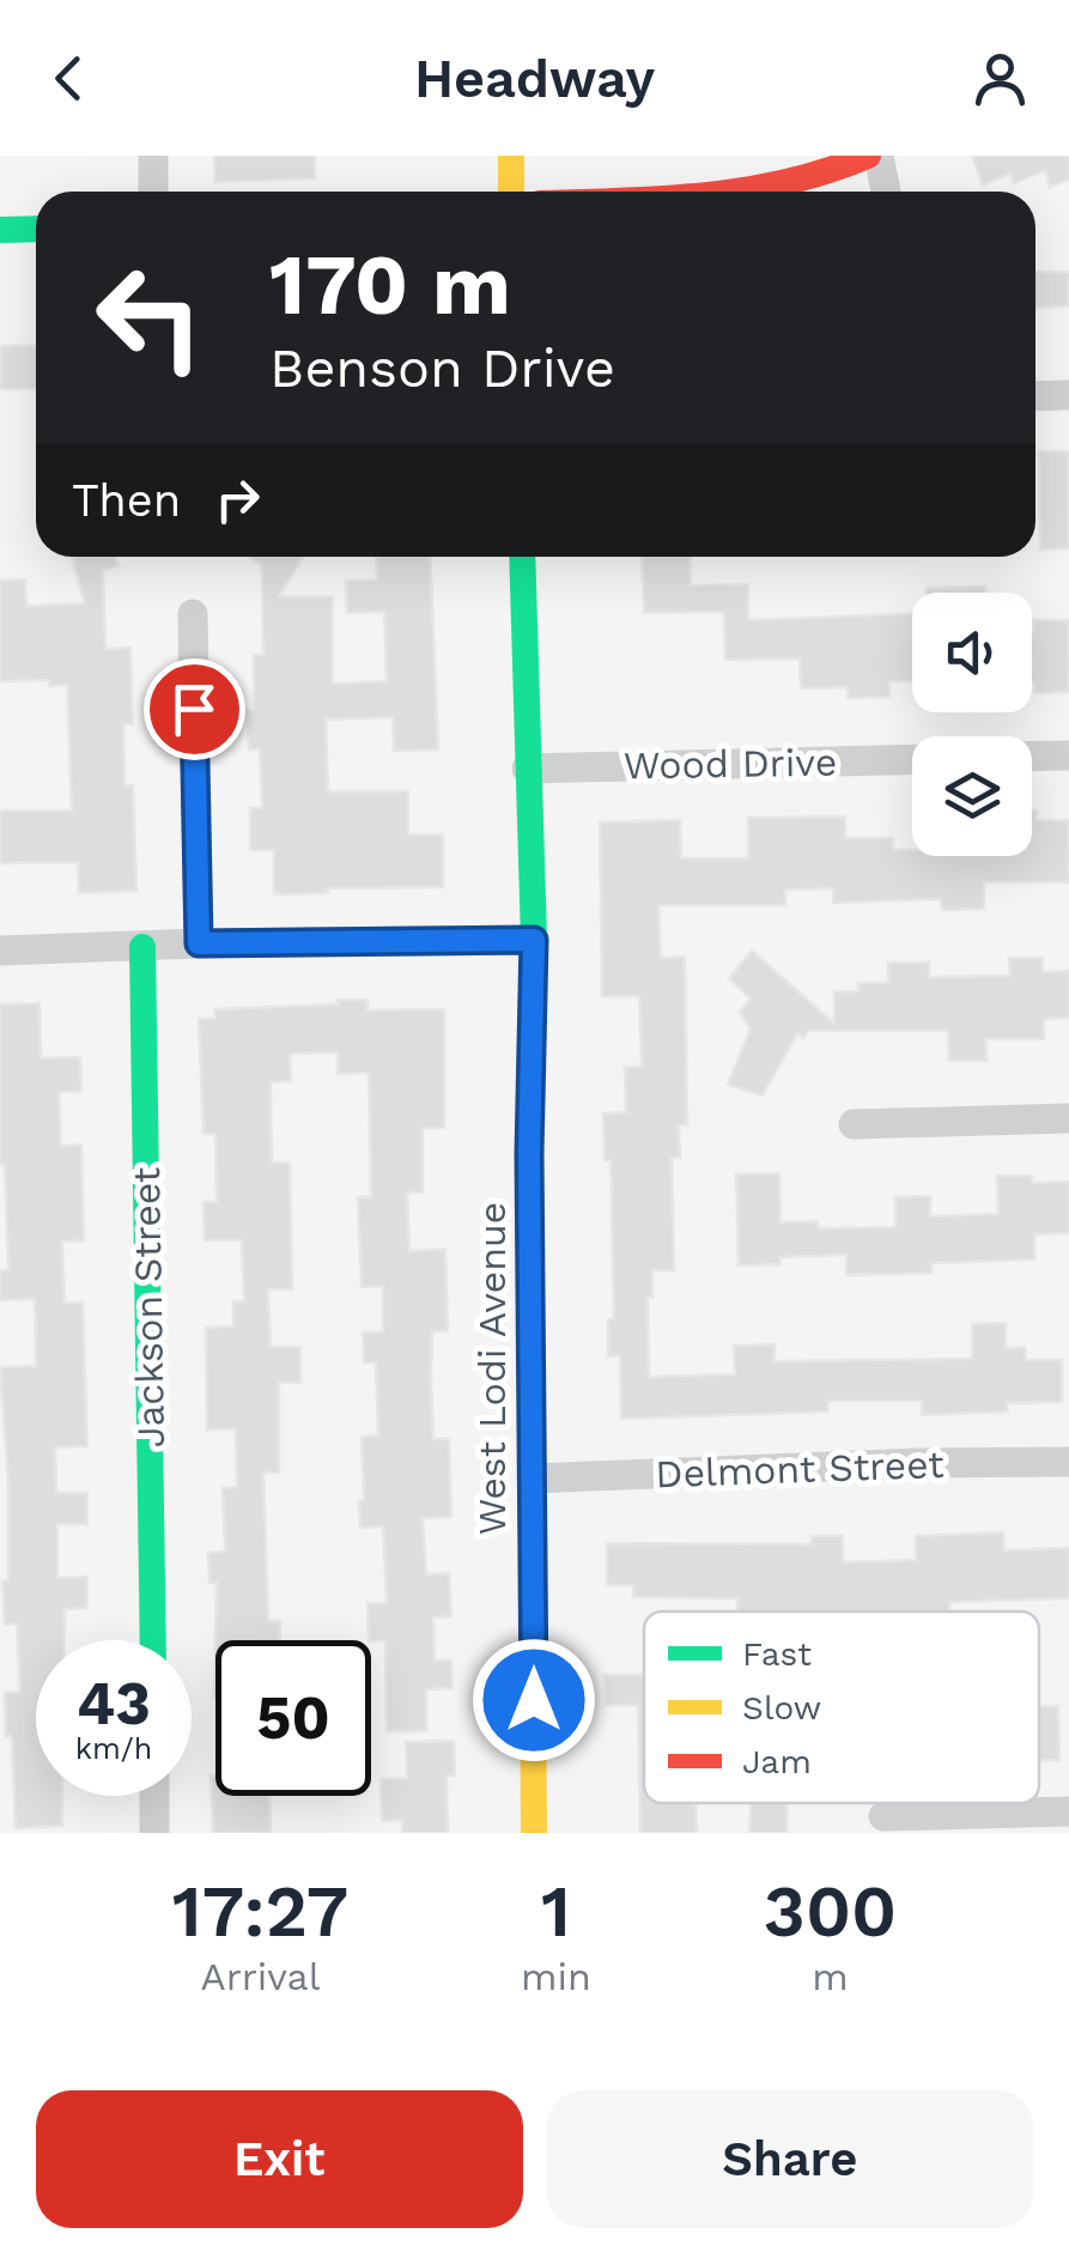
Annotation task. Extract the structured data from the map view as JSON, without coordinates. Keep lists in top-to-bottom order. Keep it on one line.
{"streets":{"main road":["Jackson Street","West Lodi Avenue"],"street":["Wood Drive","Delmont Street"]},"crossings":[["Wood Drive","West Lodi Avenue"],["West Lodi Avenue","Delmont Street"]],"legend":["Fast","Slow","Jam"],"page":{"header":"Headway","turn":["170 m","Benson Drive"],"then":"Then","speed":"43 km/h","limit":"50","eta":["17:27","Arrival","1","min","300","m"],"buttons":["Exit","Share"]}}
